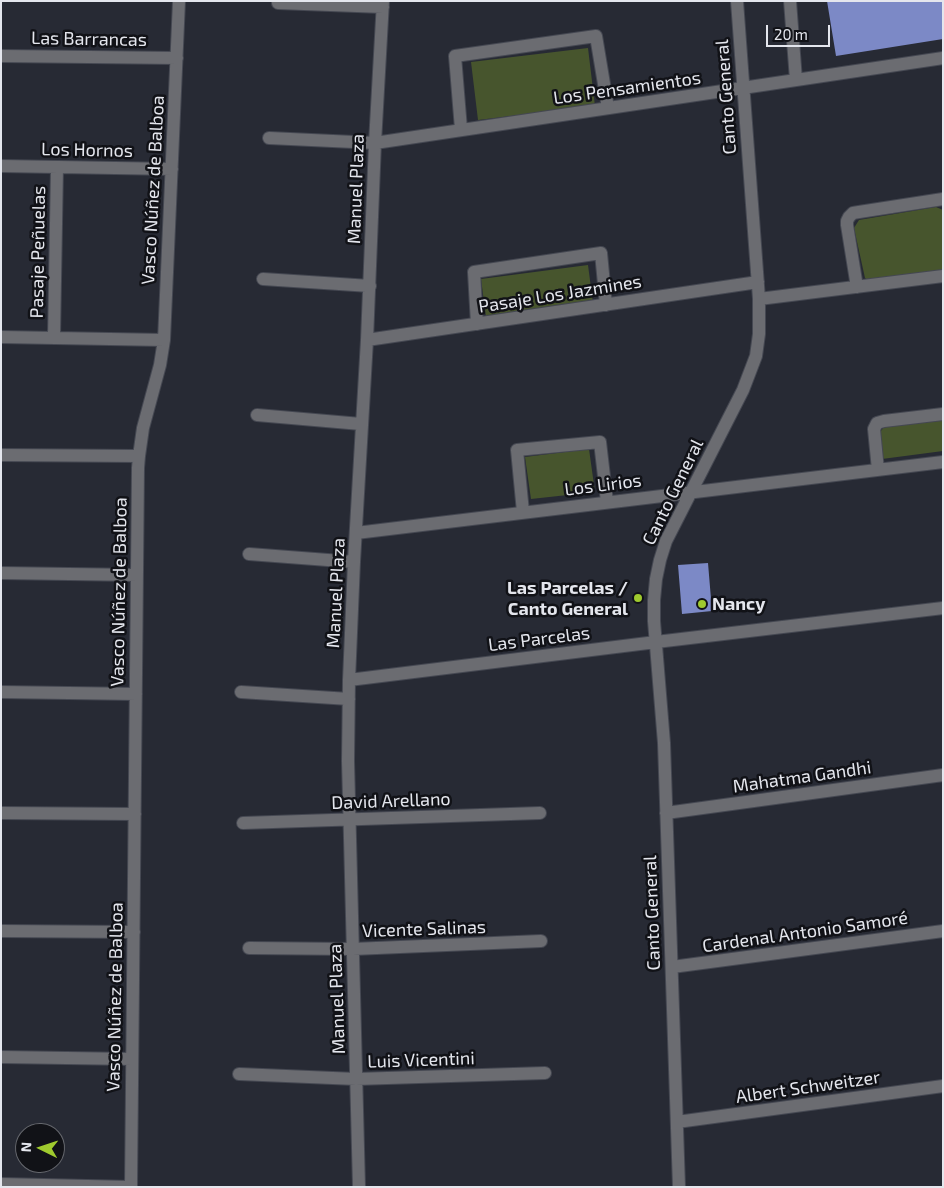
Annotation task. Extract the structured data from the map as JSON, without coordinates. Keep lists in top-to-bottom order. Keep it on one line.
{"streets":{"street":["Las Barrancas","Los Pensamientos","Canto General","Los Hornos","Manuel Plaza","Vasco Núñez de Balboa","Pasaje Peñuelas","Pasaje Los Jazmines","Los Lirios","Las Parcelas","Mahatma Gandhi","David Arellano","Vicente Salinas","Cardenal Antonio Samoré","Luis Vicentini","Albert Schweitzer"]},"crossings":[["Las Barrancas","Vasco Núñez de Balboa"],["Los Pensamientos","Canto General"],["Los Pensamientos","Manuel Plaza"],["Canto General","Pasaje Los Jazmines"],["Canto General","Los Lirios"],["Canto General","Las Parcelas"],["Canto General","Mahatma Gandhi"],["Canto General","Cardenal Antonio Samoré"],["Canto General","Albert Schweitzer"],["Los Hornos","Vasco Núñez de Balboa"],["Los Hornos","Pasaje Peñuelas"],["Manuel Plaza","Pasaje Los Jazmines"],["Manuel Plaza","Los Lirios"],["Manuel Plaza","Las Parcelas"],["Manuel Plaza","David Arellano"],["Manuel Plaza","Vicente Salinas"],["Manuel Plaza","Luis Vicentini"]],"places":["Las Parcelas / Canto General","Nancy"],"scale_bar":"20 m","north":"left"}
